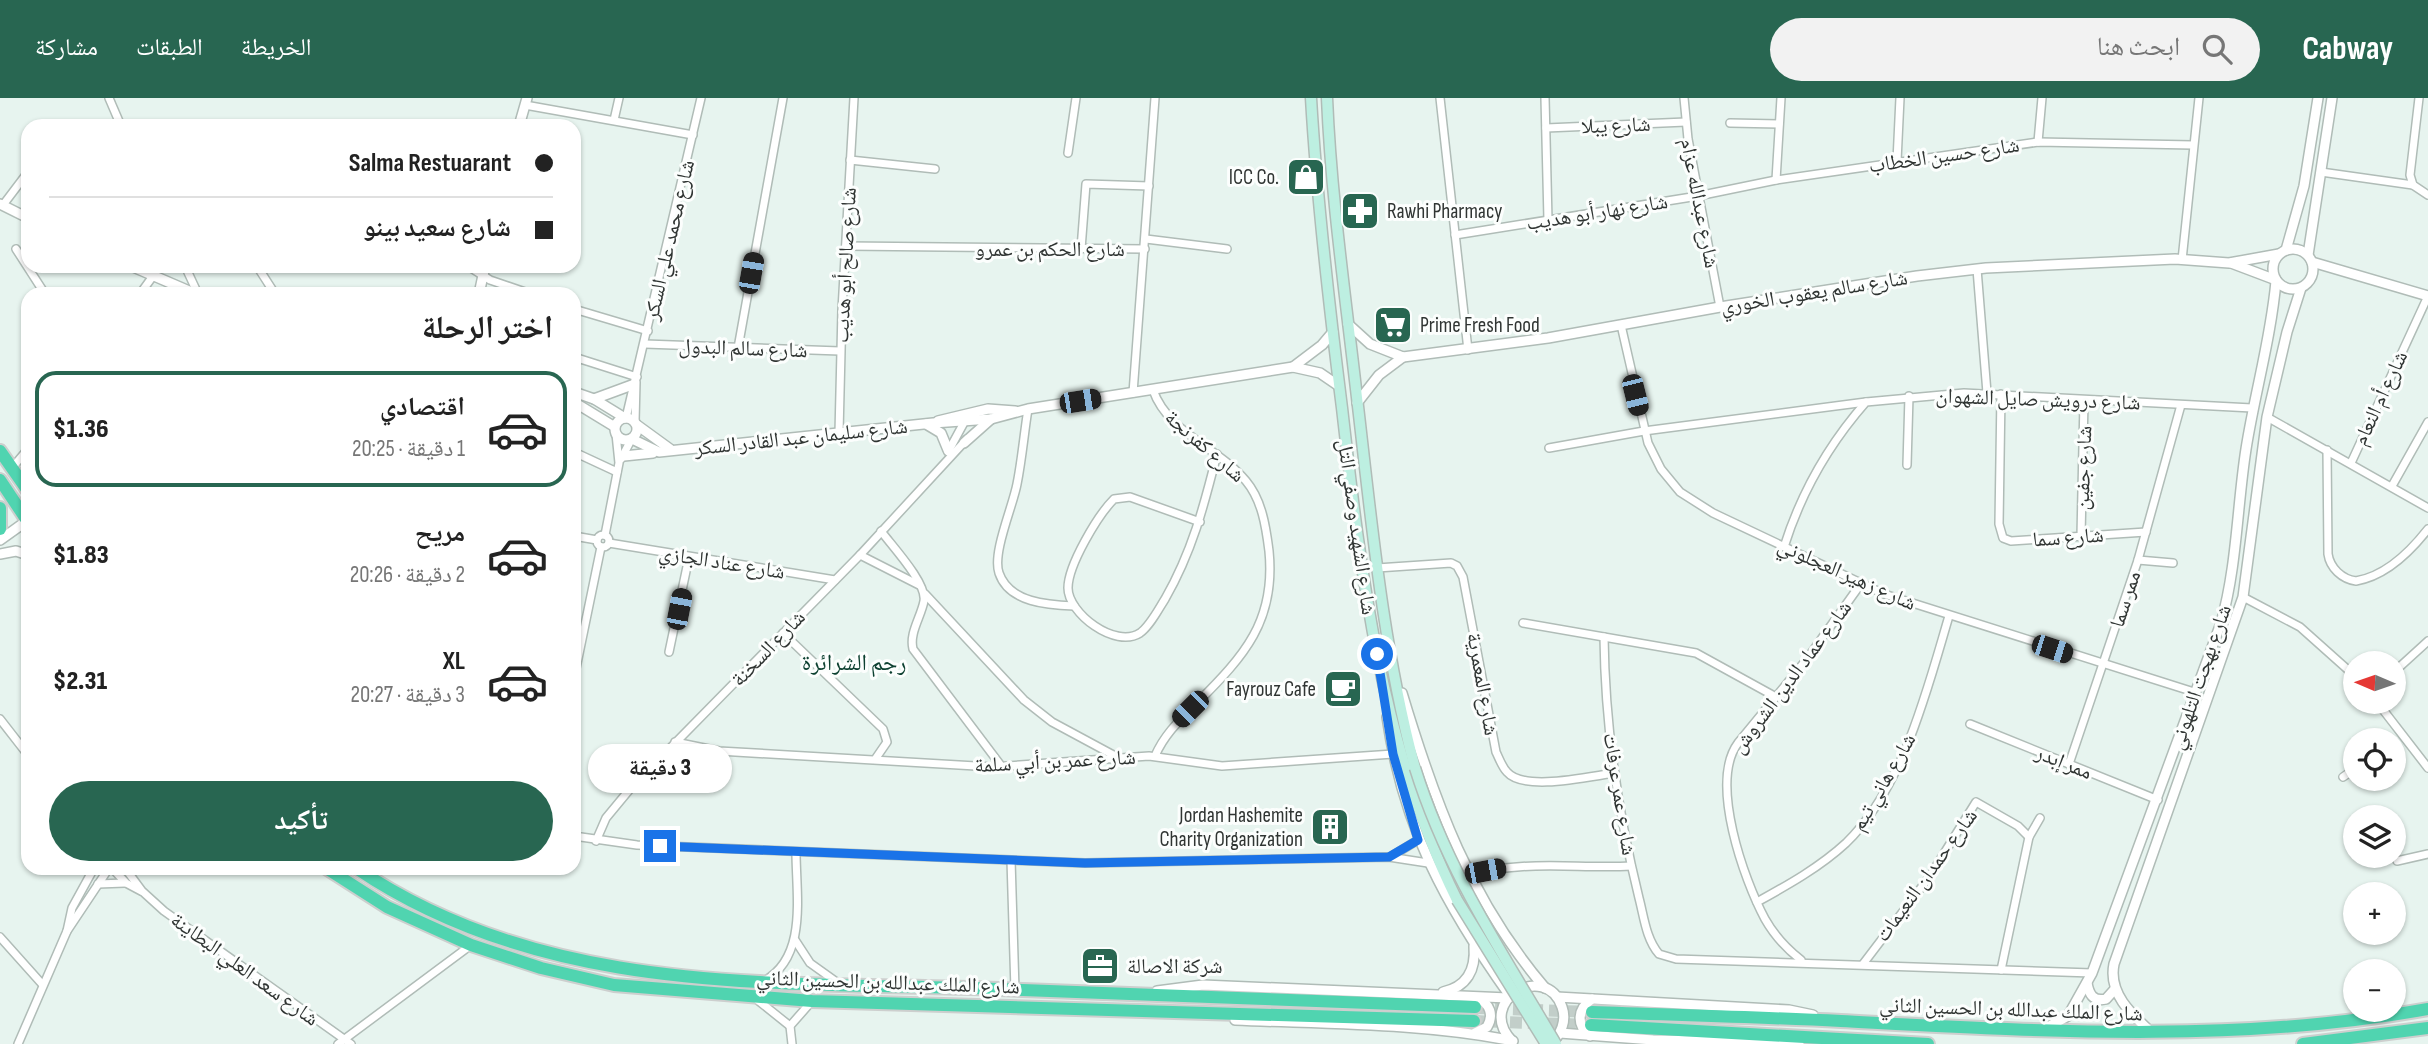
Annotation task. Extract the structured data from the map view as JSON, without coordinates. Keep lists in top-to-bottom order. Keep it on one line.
{"streets":{"highway":["شارع الملك عبدالله بن الحسين الثاني"],"main road":["شارع الشهيد وصفي التل"],"street":["شارع يبلا","شارع حسين الخطاب","شارع عبدالله عزام","شارع نهار أبو هديب","شارع محمد علي السكر","شارع الحكم بن عمرو","شارع صالح أبو هديب","شارع سالم يعقوب الخوري","شارع سالم البدول","شارع أم النعام","شارع درويش صايل الشهوان","شارع سليمان عبد القادر السكر","شارع كفرنجة","شارع جفين","شارع سما","شارع عناد الجازي","شارع زهير العجلوني","ممر سما","شارع السخنة","شارع عماد الدين الشروش","شارع بهجت التلهوني","شارع المعمرية","شارع عمر بن أبي سلمة","ممر إبدر","شارع هاني تيم","شارع عمر عرفات","شارع حمدان النعيمات","شارع سعد العلي البطاينة"]},"crossings":[["شارع يبلا","شارع عبدالله عزام"],["شارع حسين الخطاب","شارع عبدالله عزام"],["شارع حسين الخطاب","شارع نهار أبو هديب"],["شارع عبدالله عزام","شارع نهار أبو هديب"],["شارع عبدالله عزام","شارع سالم يعقوب الخوري"],["شارع محمد علي السكر","شارع سالم البدول"],["شارع محمد علي السكر","شارع سليمان عبد القادر السكر"],["شارع الحكم بن عمرو","شارع صالح أبو هديب"],["شارع صالح أبو هديب","شارع سالم البدول"],["شارع صالح أبو هديب","شارع سليمان عبد القادر السكر"],["شارع سالم يعقوب الخوري","شارع الشهيد وصفي التل"],["شارع سالم يعقوب الخوري","شارع زهير العجلوني"],["شارع سالم يعقوب الخوري","شارع بهجت التلهوني"],["شارع درويش صايل الشهوان","شارع جفين"],["شارع درويش صايل الشهوان","شارع سما"],["شارع درويش صايل الشهوان","شارع زهير العجلوني"],["شارع درويش صايل الشهوان","شارع بهجت التلهوني"],["شارع سليمان عبد القادر السكر","شارع كفرنجة"],["شارع سليمان عبد القادر السكر","شارع الشهيد وصفي التل"],["شارع سليمان عبد القادر السكر","شارع السخنة"],["شارع كفرنجة","شارع عمر بن أبي سلمة"],["شارع جفين","شارع سما"],["شارع الشهيد وصفي التل","شارع المعمرية"],["شارع سما","ممر سما"],["شارع عناد الجازي","شارع السخنة"],["شارع زهير العجلوني","ممر سما"],["شارع زهير العجلوني","شارع عماد الدين الشروش"],["شارع زهير العجلوني","شارع بهجت التلهوني"],["شارع زهير العجلوني","شارع هاني تيم"],["ممر سما","ممر إبدر"],["شارع السخنة","شارع عمر بن أبي سلمة"],["شارع عماد الدين الشروش","شارع هاني تيم"],["شارع عماد الدين الشروش","شارع حمدان النعيمات"],["شارع بهجت التلهوني","ممر إبدر"],["شارع بهجت التلهوني","شارع حمدان النعيمات"],["شارع بهجت التلهوني","شارع الملك عبدالله بن الحسين الثاني"],["شارع المعمرية","شارع عمر عرفات"],["شارع عمر عرفات","شارع حمدان النعيمات"]],"districts":["رجم الشرائرة"],"places":{"shop":["ICC Co."],"pharmacy":["Rawhi Pharmacy"],"supermarket":["Prime Fresh Food"],"cafe":["Fayrouz Cafe"],"building":["Jordan Hashemite Charity Organization"],"office":["شركة الاصالة"]},"north":"left","page":{"header":"Cabway","search":"ابحث هنا","nav":["الخريطة","الطبقات","مشاركة"],"banner":["Salma Restuarant","شارع سعيد بينو"],"heading":"اختر الرحلة","list":[{"name":"اقتصادي","note":"1 دقيقة · 20:25","value":"$1.36"},{"name":"مريح","note":"2 دقيقة · 20:26","value":"$1.83"},{"name":"XL","note":"3 دقيقة · 20:27","value":"$2.31"}],"map_buttons":["+","−"],"bubble":"3 دقيقة","buttons":"تأكيد"}}
